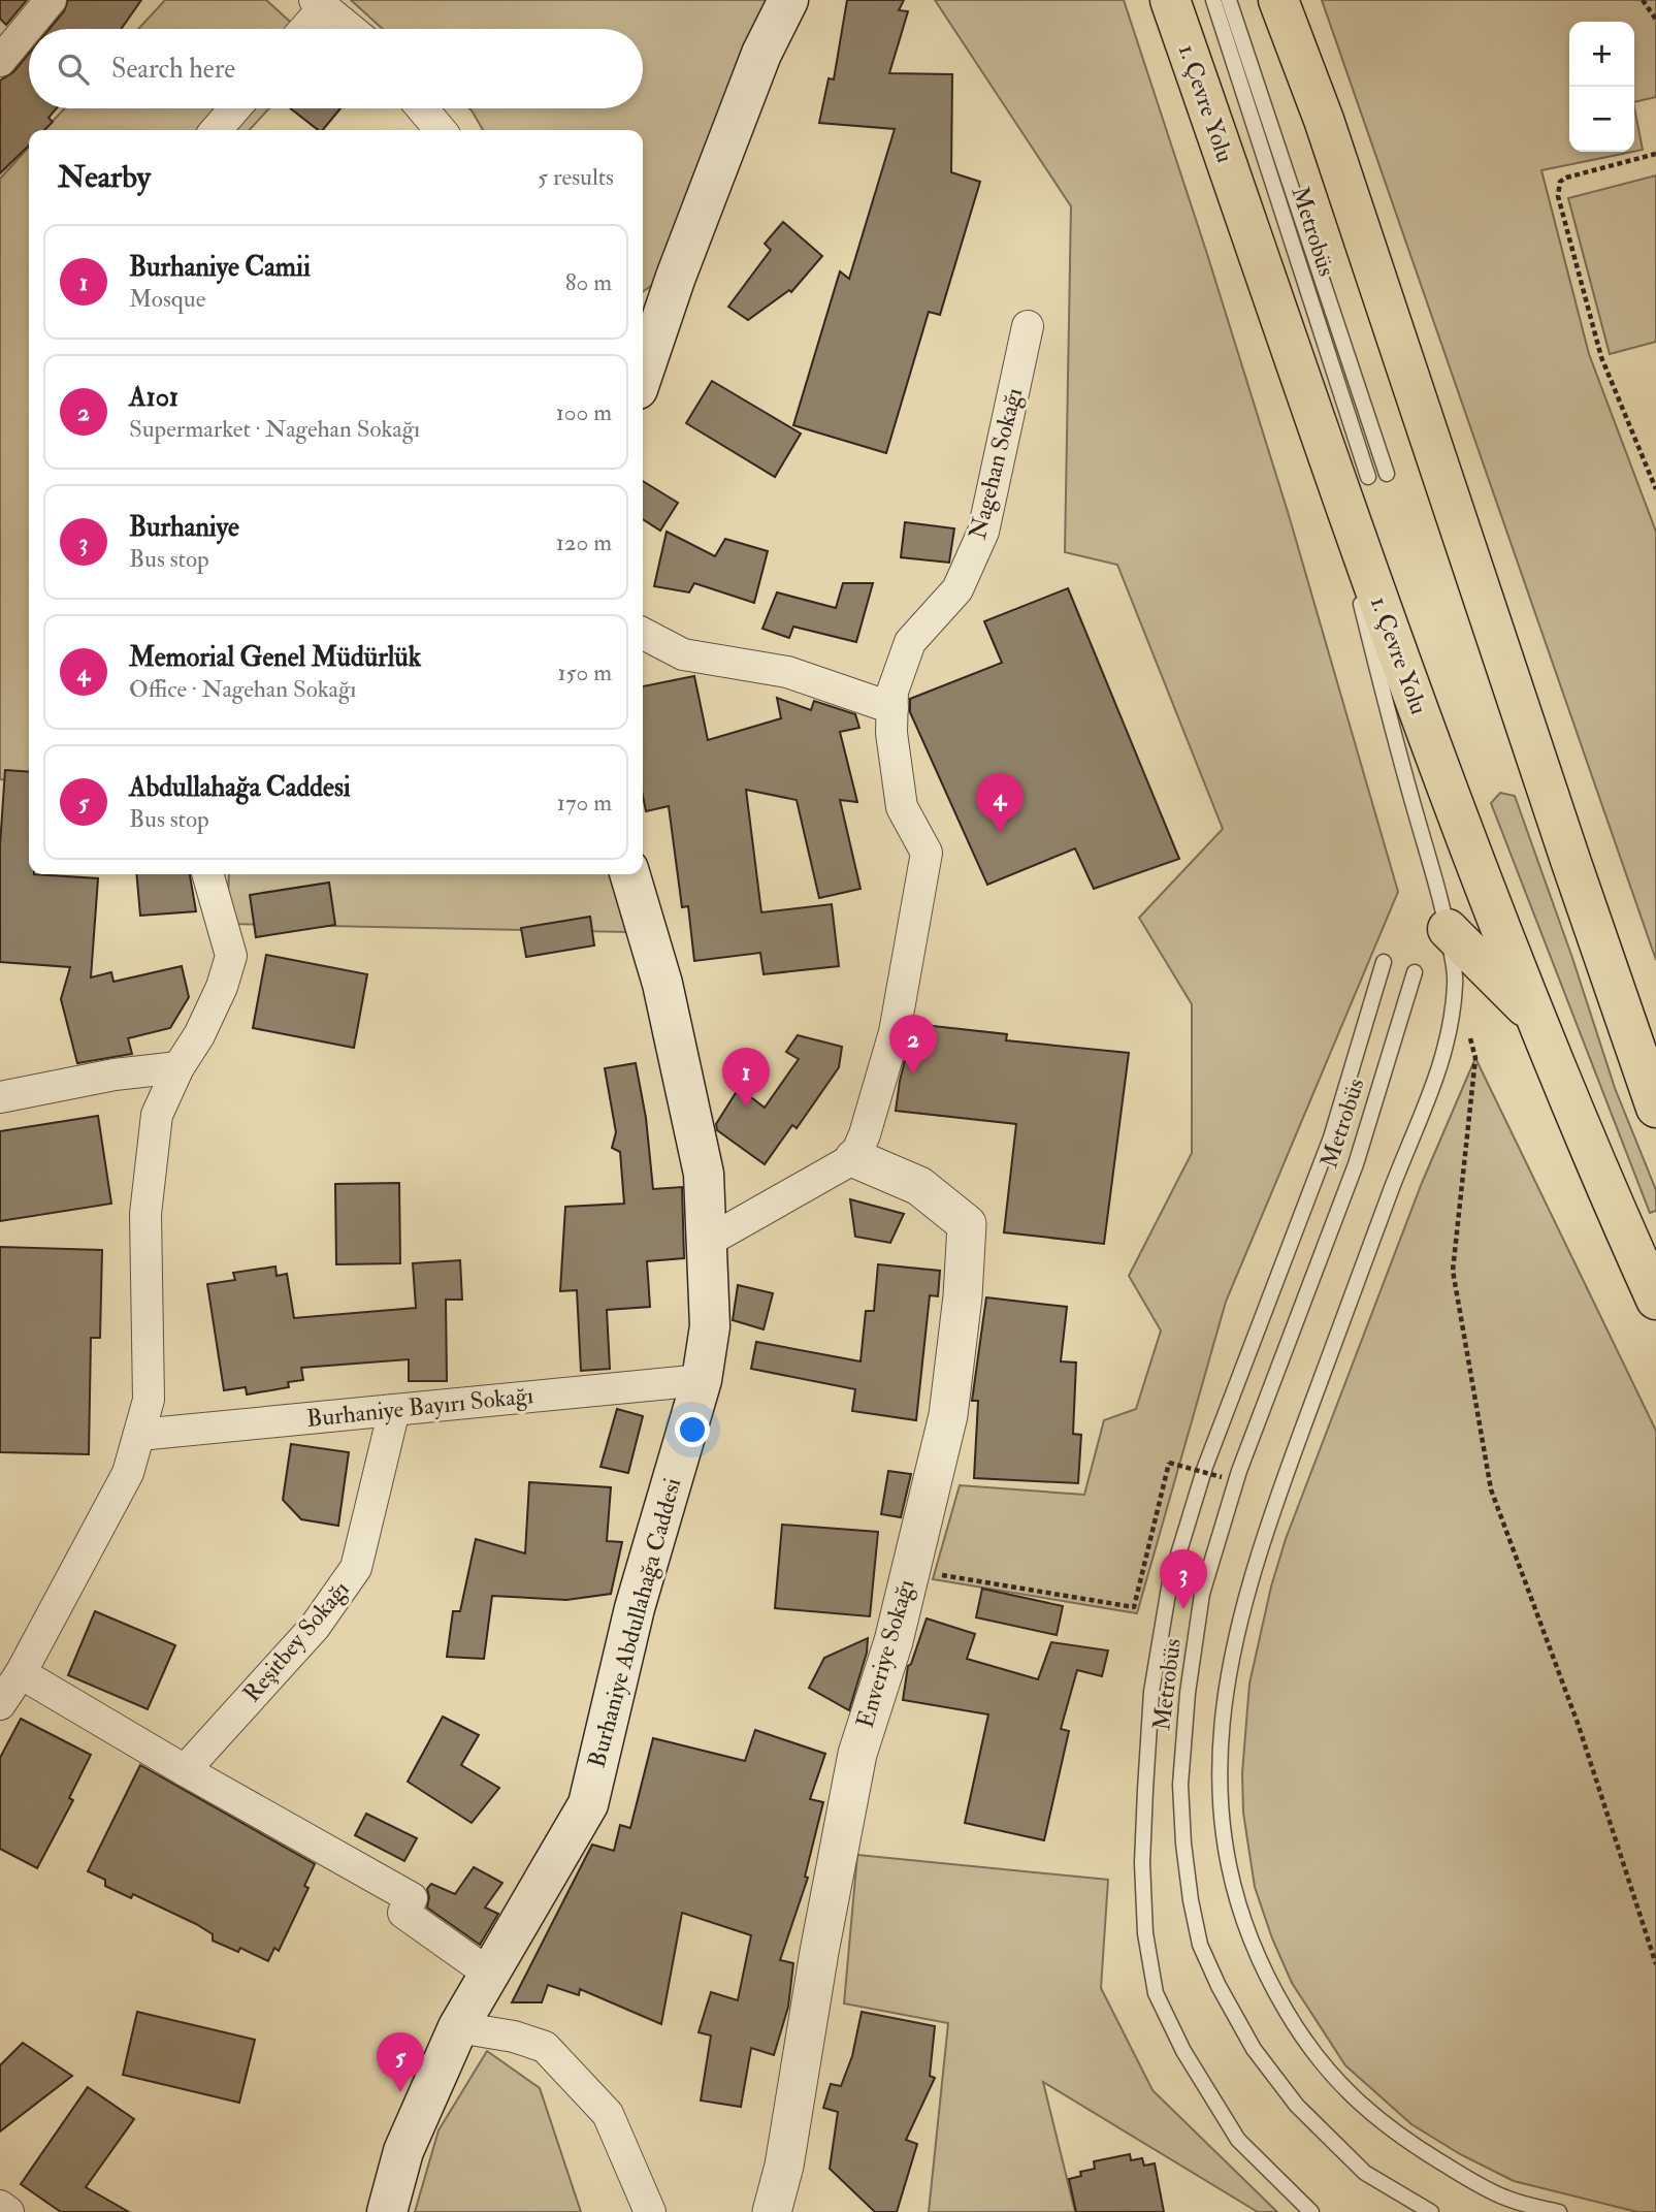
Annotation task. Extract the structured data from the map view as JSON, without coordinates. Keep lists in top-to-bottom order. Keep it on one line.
{"streets":{"highway":["1. Çevre Yolu"],"main road":["Burhaniye Abdullahağa Caddesi"],"street":["Nagehan Sokağı","Burhaniye Bayırı Sokağı","Reşitbey Sokağı","Enveriye Sokağı"],"lane":["Metrobüs"]},"crossings":[["Nagehan Sokağı","Enveriye Sokağı"],["Burhaniye Bayırı Sokağı","Burhaniye Abdullahağa Caddesi"],["Burhaniye Bayırı Sokağı","Reşitbey Sokağı"]],"page":{"map_buttons":["+","−"],"search":"Search here","heading":["Nearby","5 results"],"list":[{"mark":"1","name":"Burhaniye Camii","note":"Mosque","value":"80 m"},{"mark":"2","name":"A101","note":"Supermarket · Nagehan Sokağı","value":"100 m"},{"mark":"3","name":"Burhaniye","note":"Bus stop","value":"120 m"},{"mark":"4","name":"Memorial Genel Müdürlük","note":"Office · Nagehan Sokağı","value":"150 m"},{"mark":"5","name":"Abdullahağa Caddesi","note":"Bus stop","value":"170 m"}],"pins":["4","2","1","3","5"]}}
